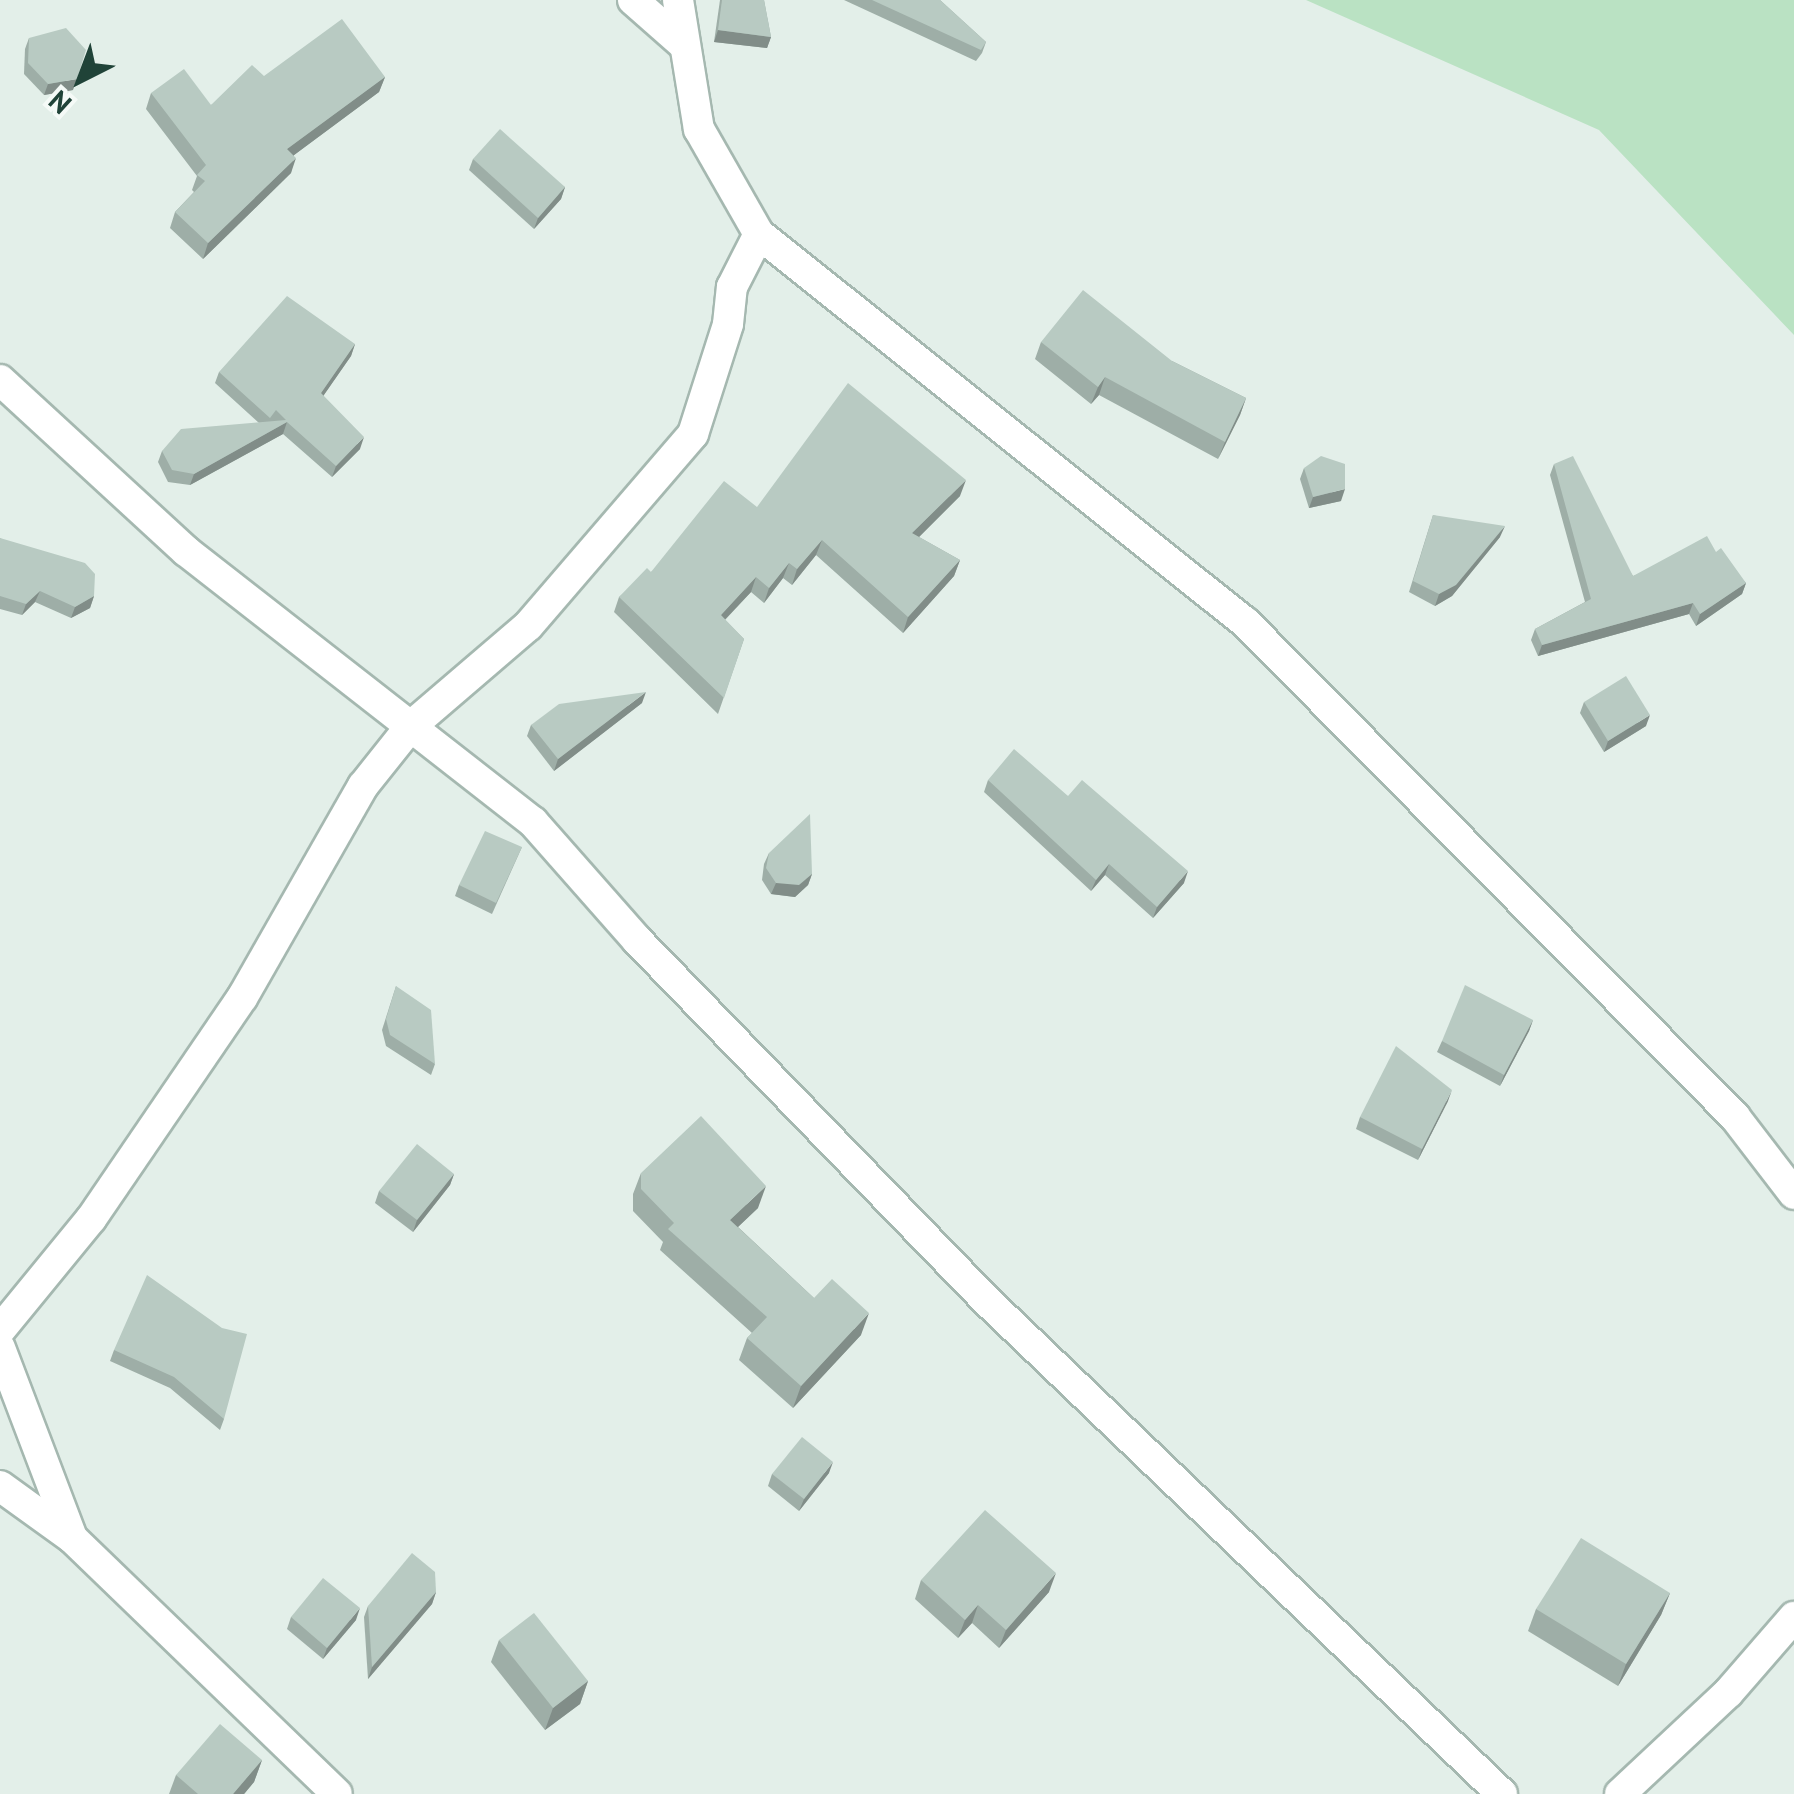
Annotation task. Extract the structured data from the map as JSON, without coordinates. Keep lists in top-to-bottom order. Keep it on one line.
{"north":"bottom left"}
